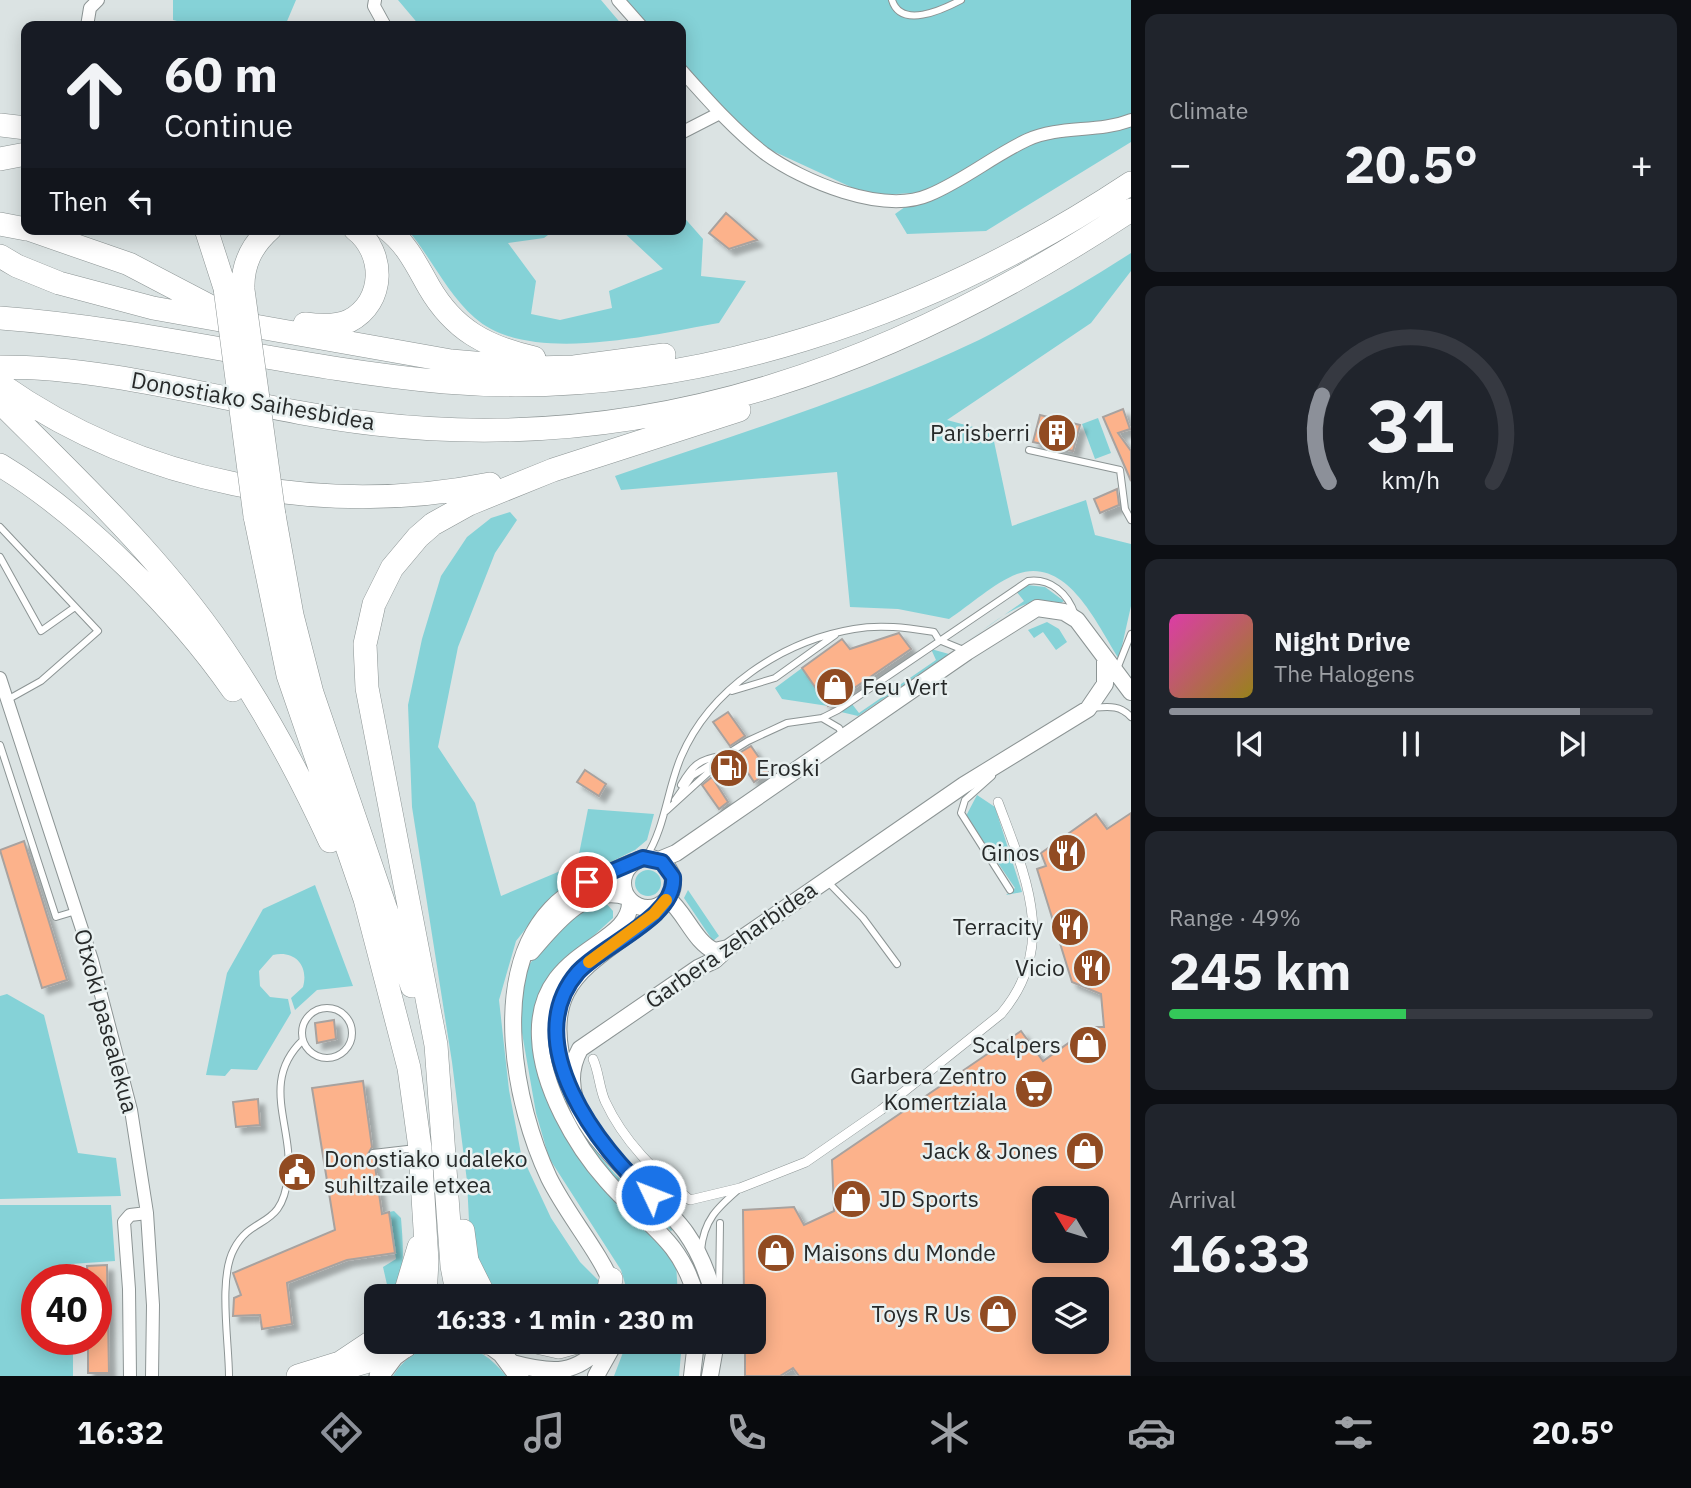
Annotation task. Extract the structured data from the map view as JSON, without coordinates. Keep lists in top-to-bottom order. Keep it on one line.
{"streets":{"highway":["Donostiako Saihesbidea"],"street":["Garbera zeharbidea","Otxoki pasealekua"]},"places":{"building":["Parisberri"],"shop":["Feu Vert","Scalpers","Jack & Jones","JD Sports","Maisons du Monde","Toys R Us"],"fuel station":["Eroski"],"restaurant":["Ginos","Terracity","Vicio"],"supermarket":["Garbera Zentro Komertziala"],"public building":["Donostiako udaleko suhiltzaile etxea"]},"north":"top left","page":{"tile":["Climate",["Range · 49%","245 km"],["Arrival","16:33"]],"turn":["60 m","Continue"],"heat":["−","20.5°","+"],"then":"Then","song":["Night Drive","The Halogens"],"limit":"40","trip":"16:33 · 1 min · 230 m","tabs":["16:32","20.5°"],"gauge":["31","km/h"]}}
